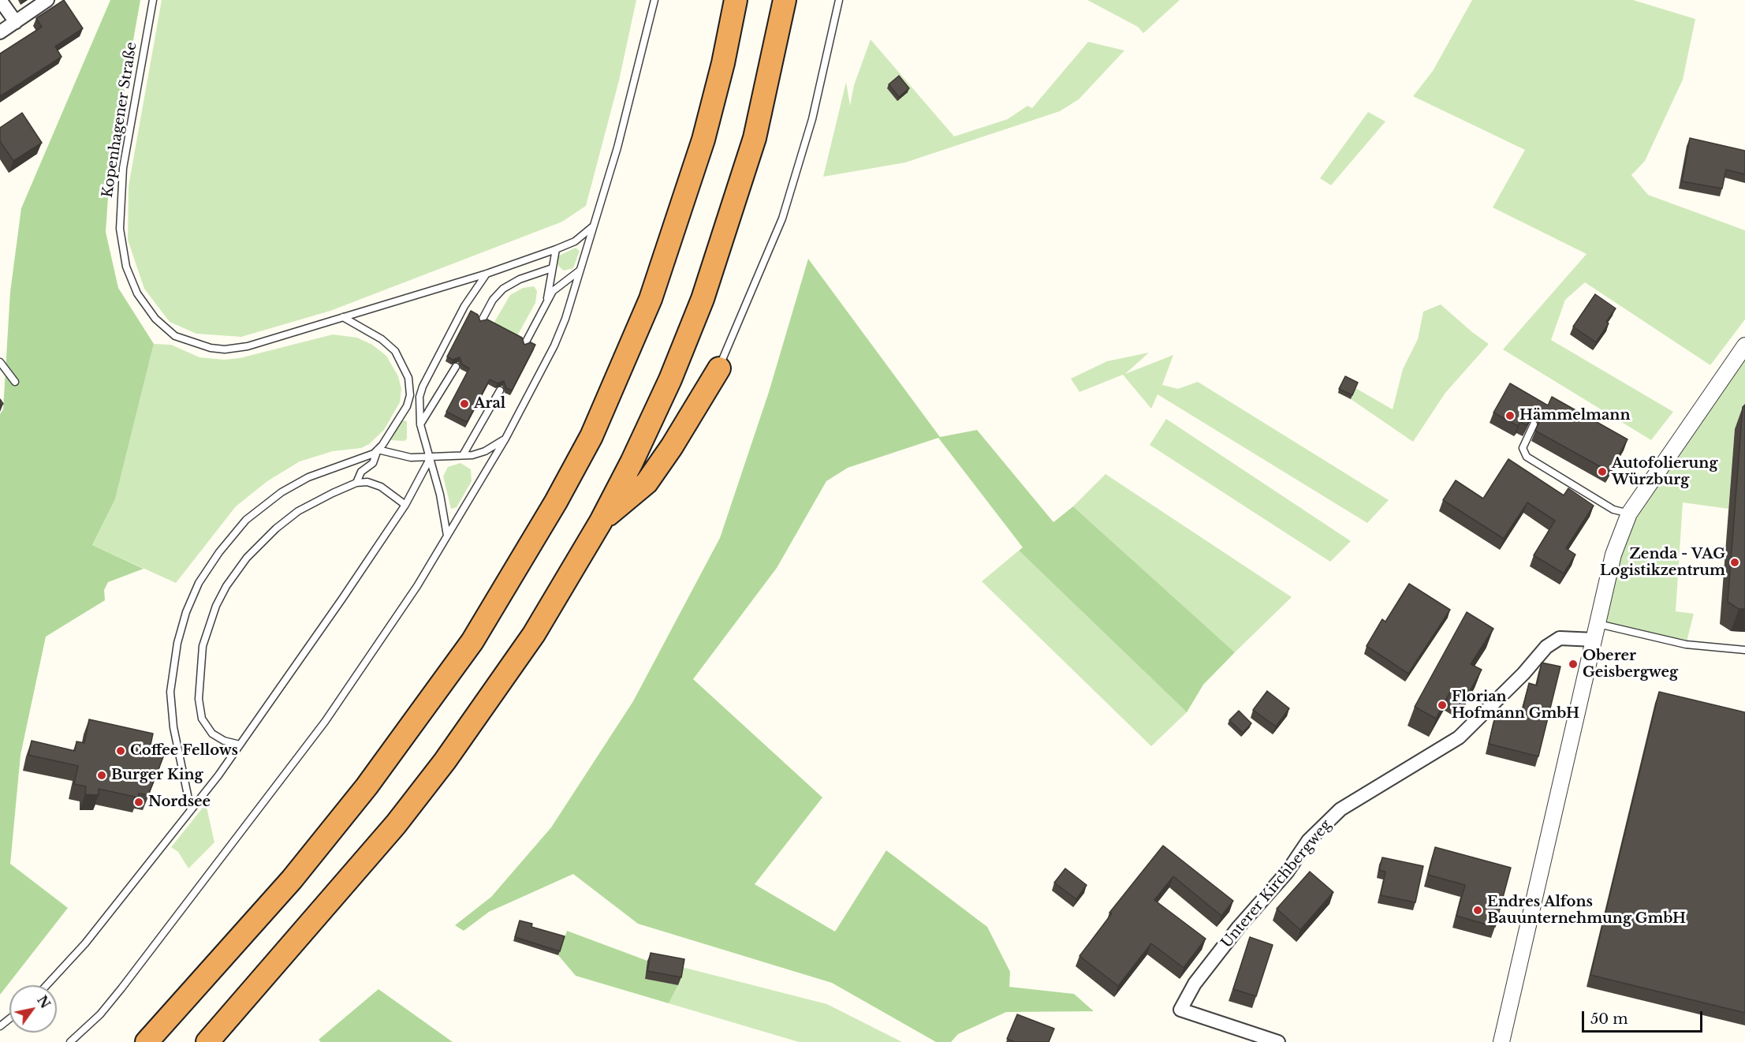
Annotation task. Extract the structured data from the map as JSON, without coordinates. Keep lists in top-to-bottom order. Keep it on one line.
{"streets":{"street":["Unterer Kirchbergweg"],"lane":["Kopenhagener Straße"]},"places":["Aral","Hämmelmann","Autofolierung Würzburg","Zenda - VAG Logistikzentrum","Oberer Geisbergweg","Florian Hofmann GmbH","Coffee Fellows","Burger King","Nordsee","Endres Alfons Bauunternehmung GmbH"],"scale_bar":"50 m","north":"top right"}
